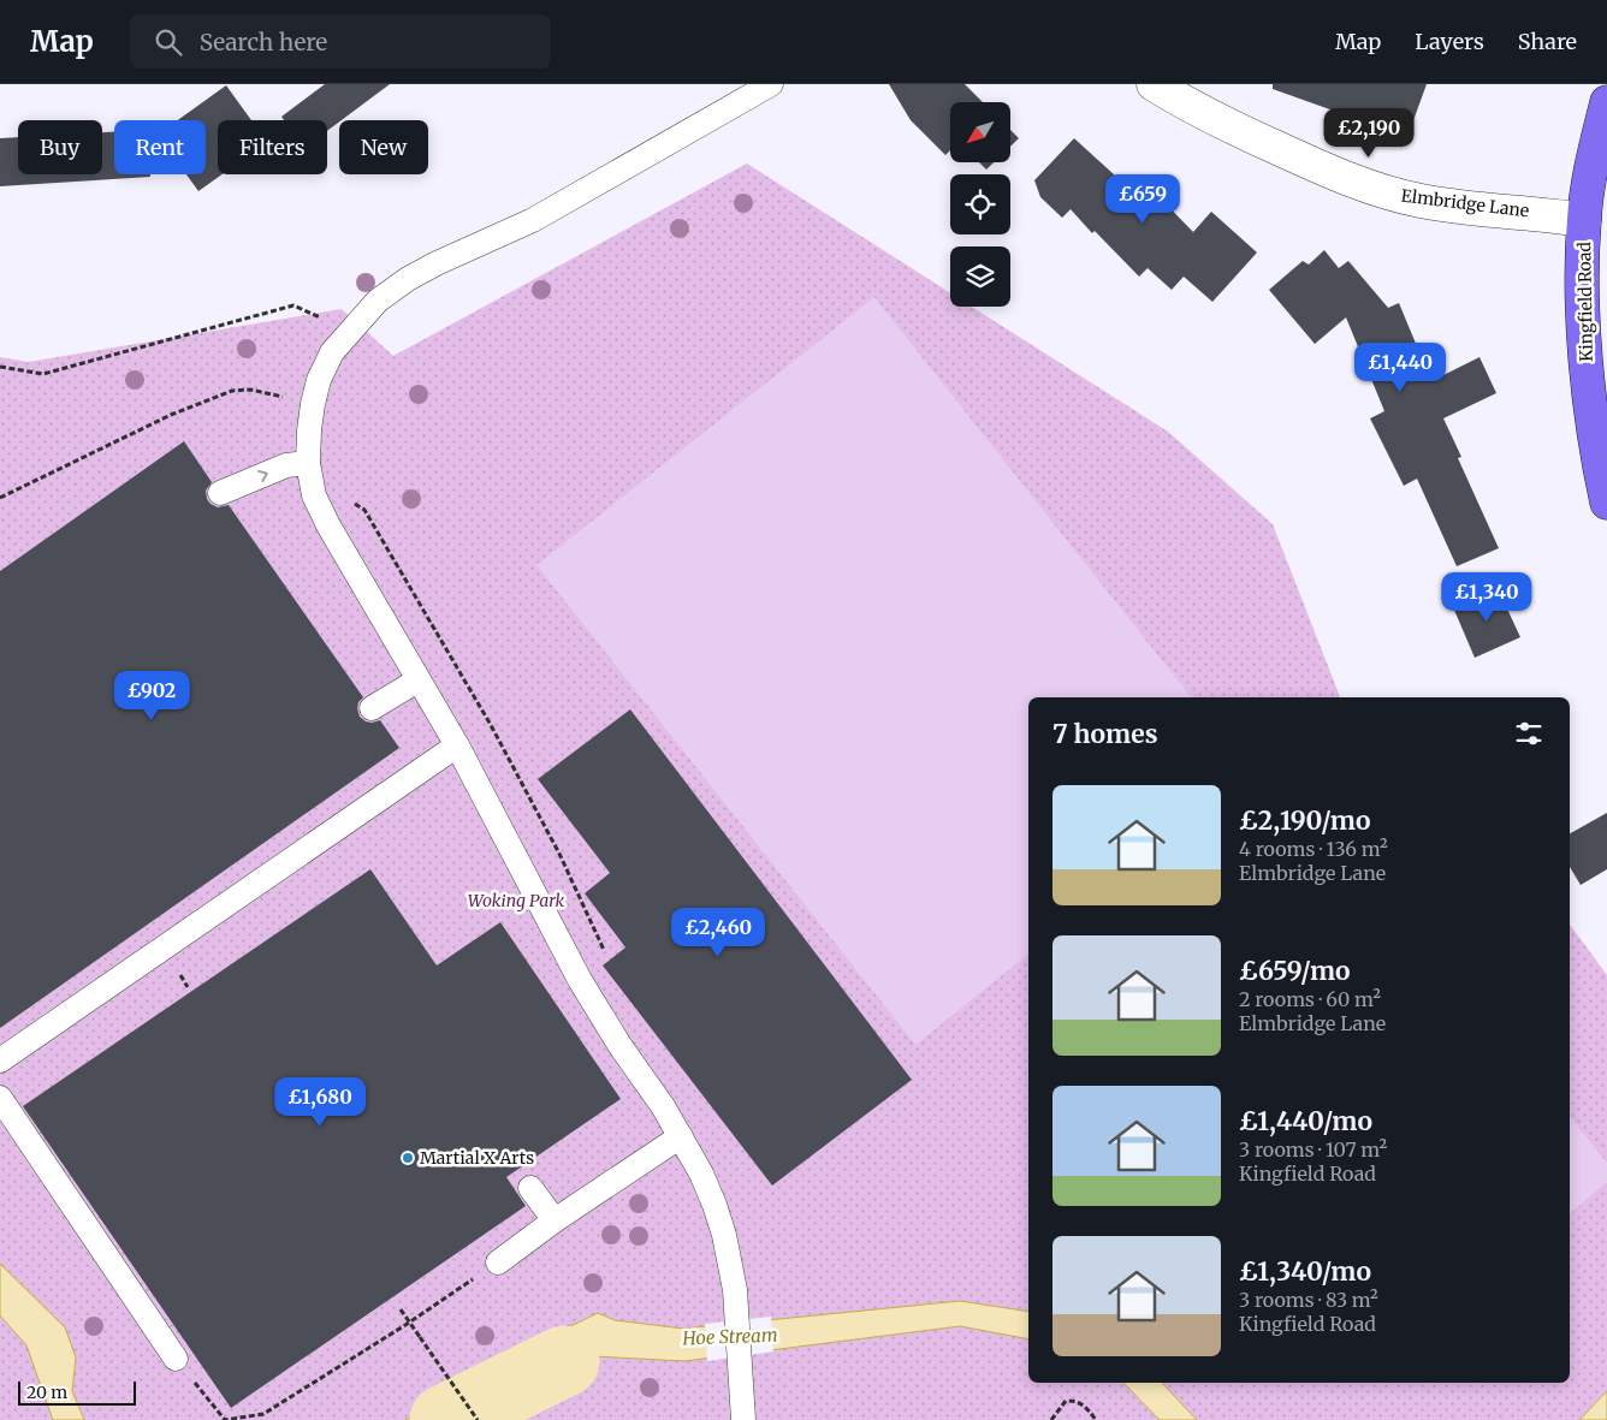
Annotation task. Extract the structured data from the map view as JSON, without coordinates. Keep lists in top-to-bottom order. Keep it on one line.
{"streets":{"main road":["Kingfield Road"],"street":["Elmbridge Lane"]},"crossings":[["Elmbridge Lane","Kingfield Road"]],"water":["Hoe Stream"],"parks":["Woking Park"],"places":["Martial X Arts"],"scale_bar":"20 m","north":"bottom left","page":{"header":"Map","search":"Search here","nav":["Map","Layers","Share"],"price":["£2,190","£659","£1,440","£1,340","£902","£2,460","£1,680"],"chip":["Buy","Rent","Filters","New"],"heading":"7 homes","list":[{"name":"£2,190/mo","note":"4 rooms · 136 m² · Elmbridge Lane"},{"name":"£659/mo","note":"2 rooms · 60 m² · Elmbridge Lane"},{"name":"£1,440/mo","note":"3 rooms · 107 m² · Kingfield Road"},{"name":"£1,340/mo","note":"3 rooms · 83 m² · Kingfield Road"}],"scale":"20 m"}}
